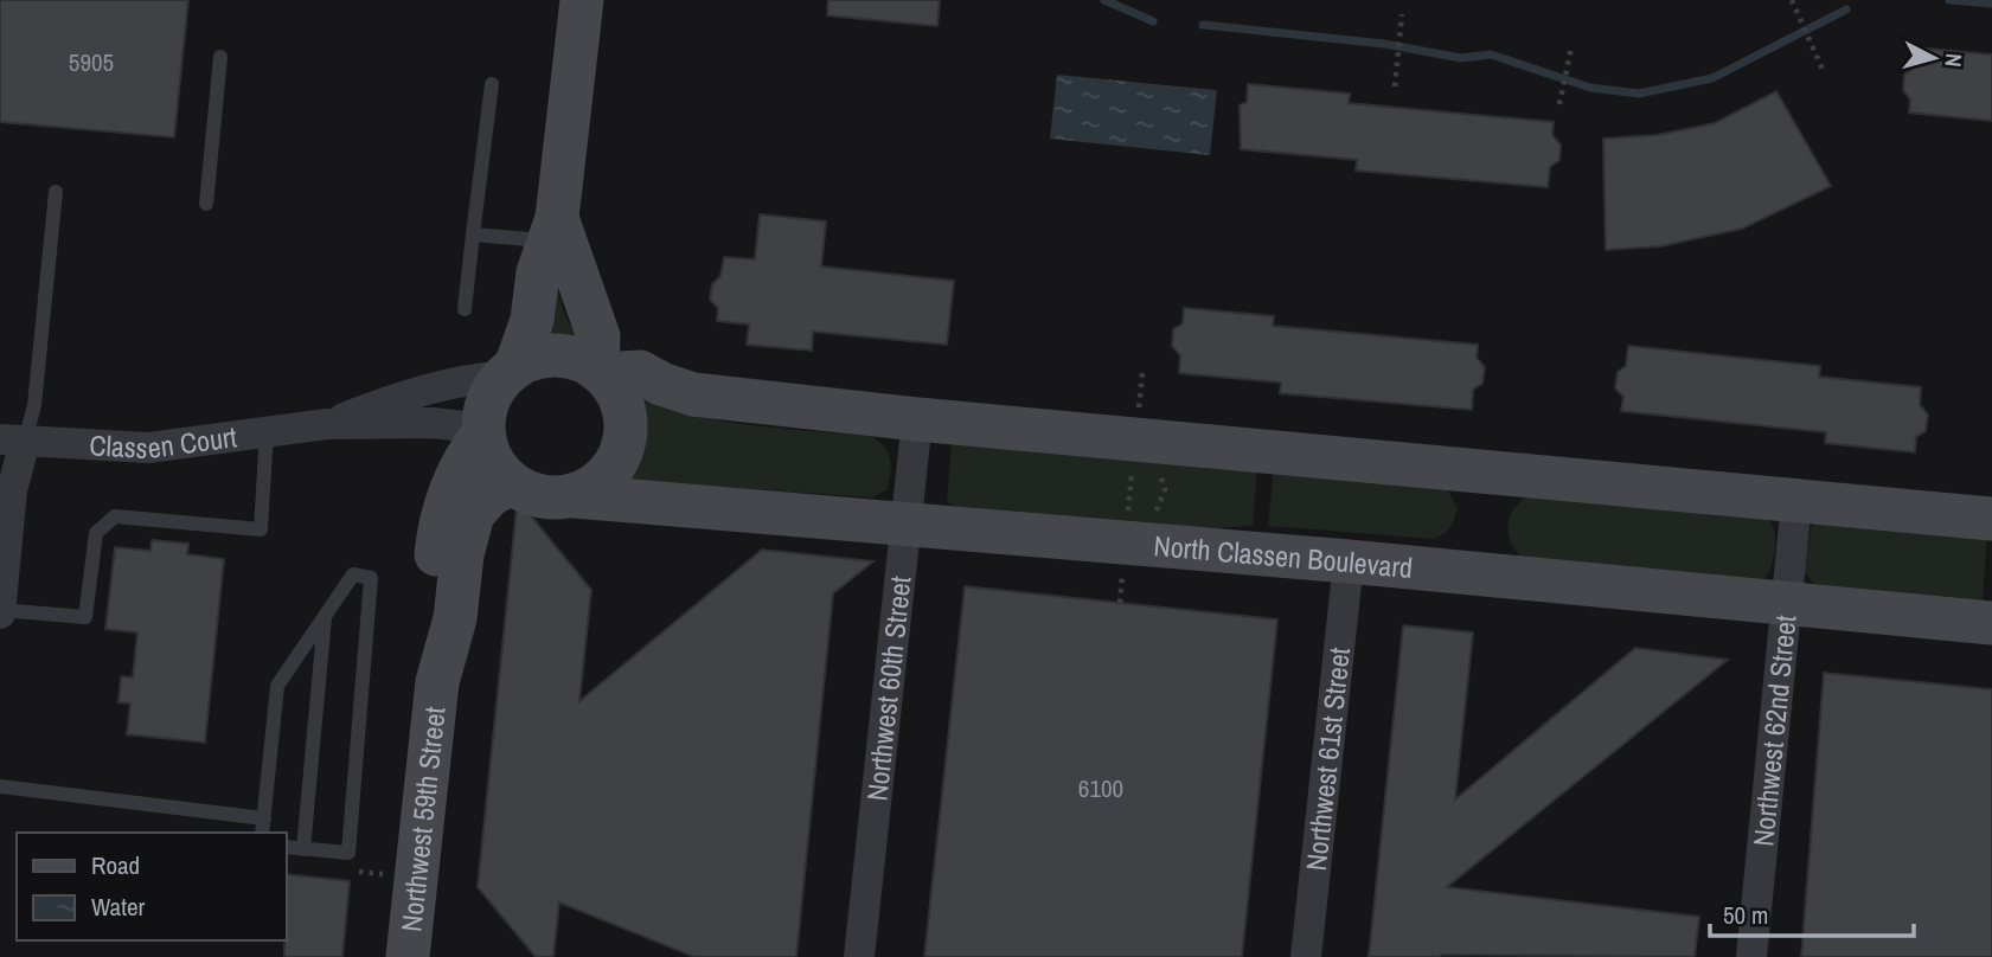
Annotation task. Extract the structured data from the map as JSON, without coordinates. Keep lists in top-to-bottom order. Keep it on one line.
{"streets":{"main road":["North Classen Boulevard","Northwest 59th Street"],"street":["Classen Court","Northwest 60th Street","Northwest 62nd Street","Northwest 61st Street"]},"crossings":[["Classen Court","North Classen Boulevard"],["Classen Court","Northwest 59th Street"],["North Classen Boulevard","Northwest 60th Street"],["North Classen Boulevard","Northwest 62nd Street"],["North Classen Boulevard","Northwest 61st Street"],["North Classen Boulevard","Northwest 59th Street"]],"house_numbers":["5905","6100"],"legend":["Road","Water"],"scale_bar":"50 m","north":"right"}
